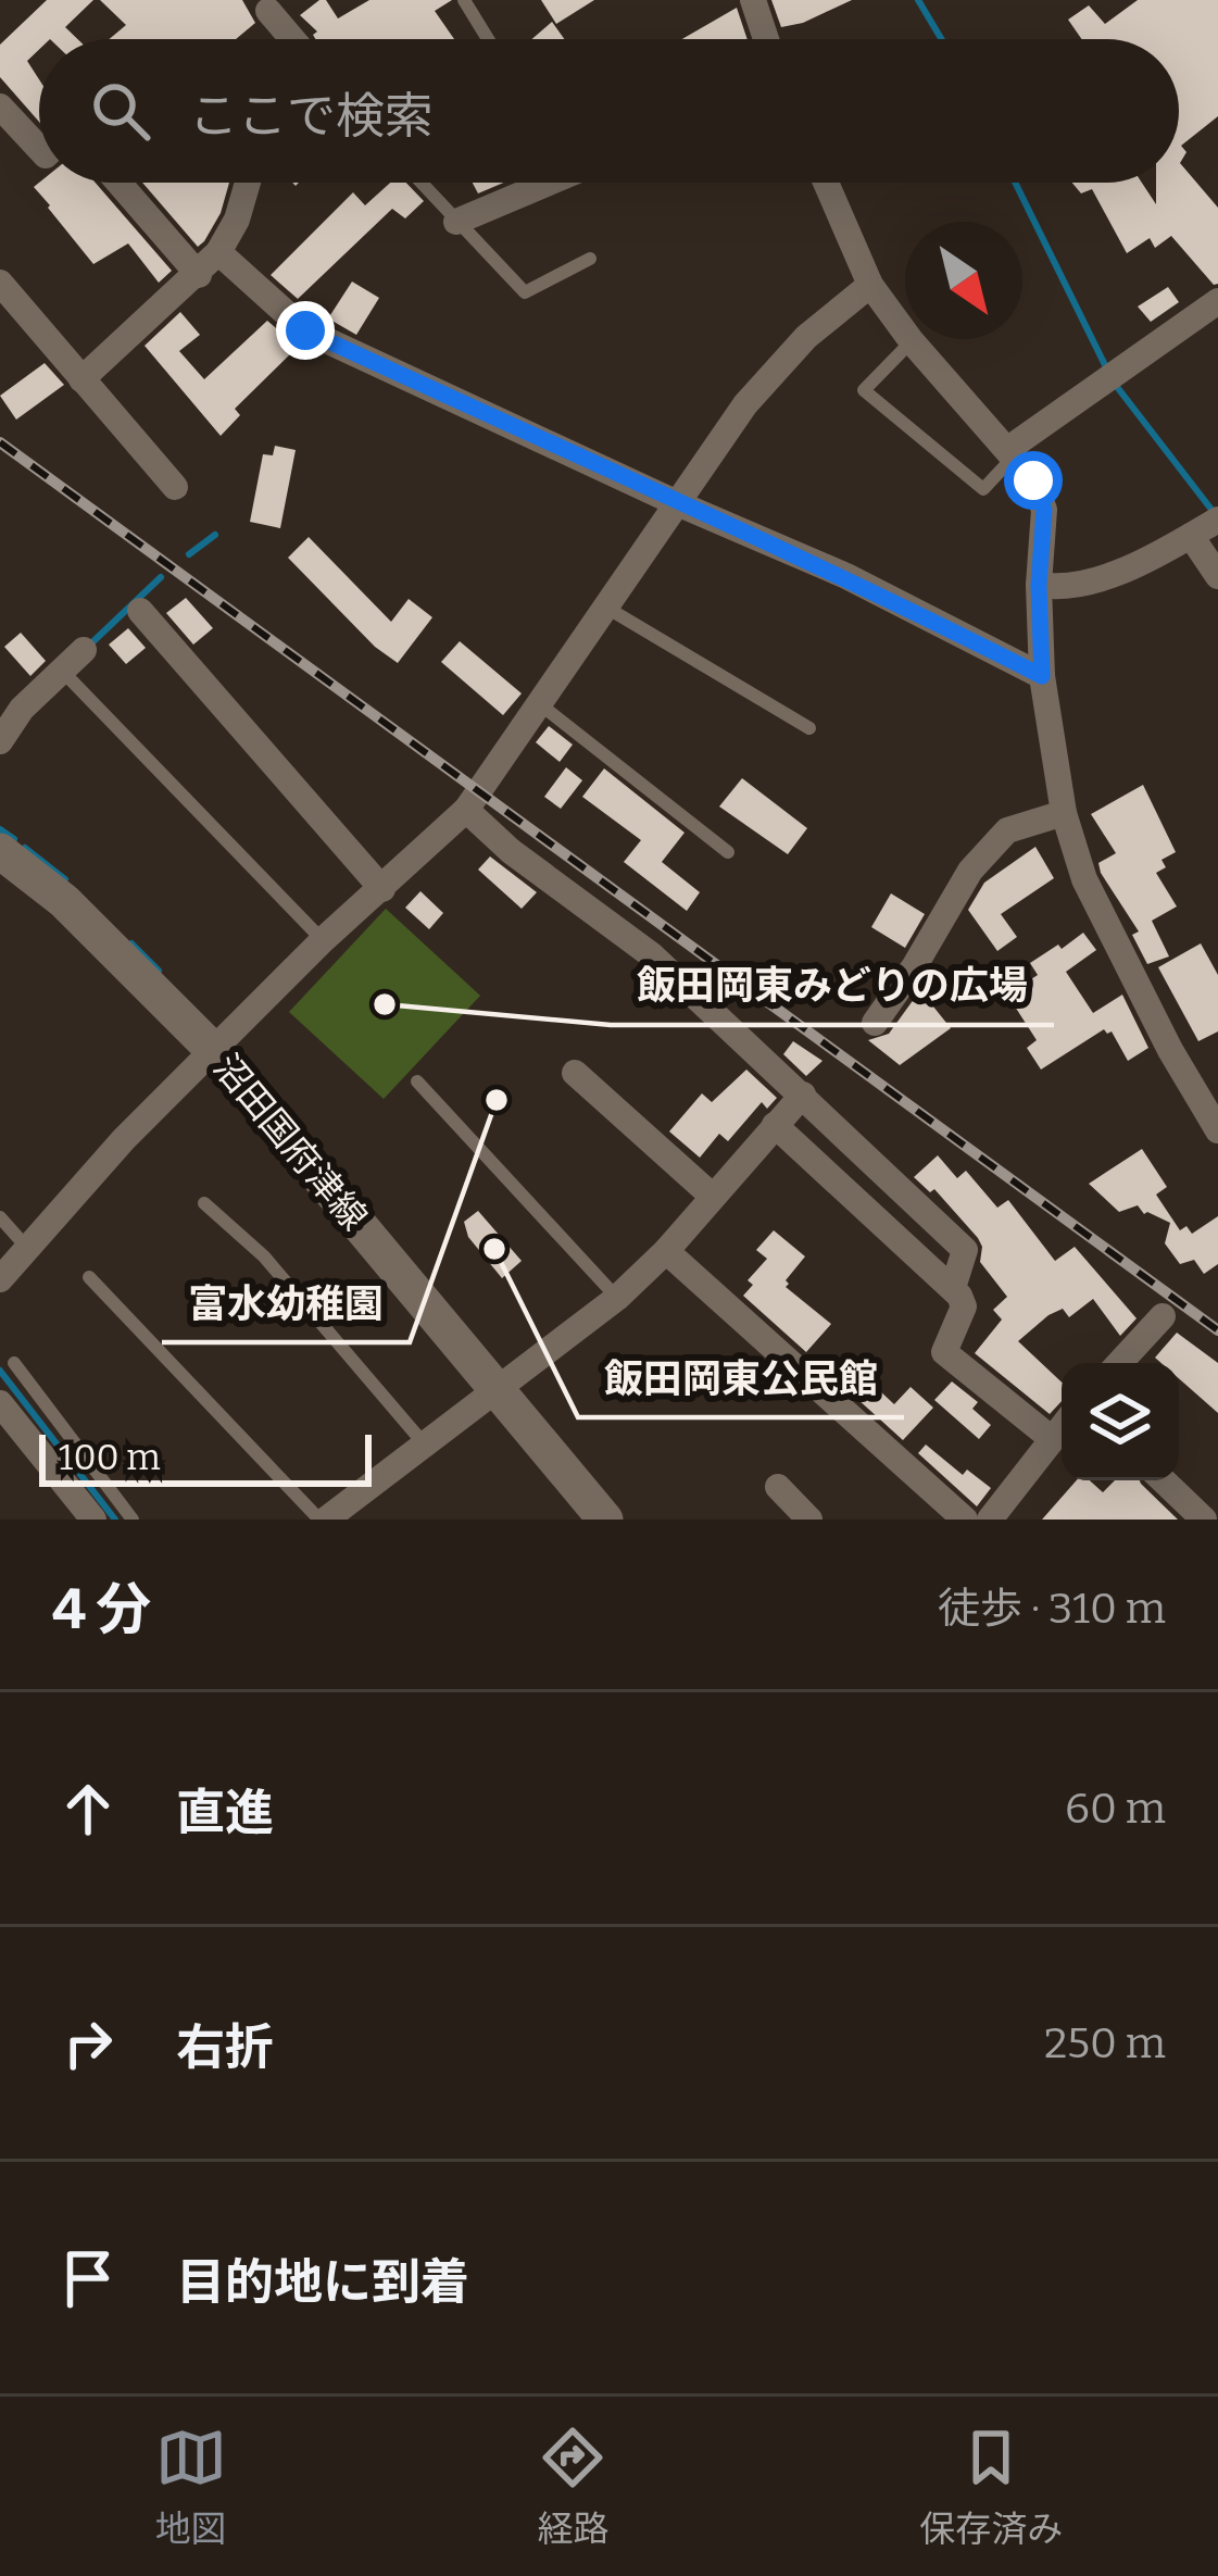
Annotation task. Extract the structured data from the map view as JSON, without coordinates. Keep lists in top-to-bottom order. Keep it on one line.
{"streets":{"main road":["沼田国府津線"]},"places":["飯田岡東みどりの広場","富水幼稚園","飯田岡東公民館"],"scale_bar":"100 m","north":"bottom right","page":{"search":"ここで検索","scale":"100 m","heading":["4 分","徒歩 · 310 m"],"list":[["直進","60 m"],["右折","250 m"],"目的地に到着"],"nav":["地図","経路","保存済み"]}}
